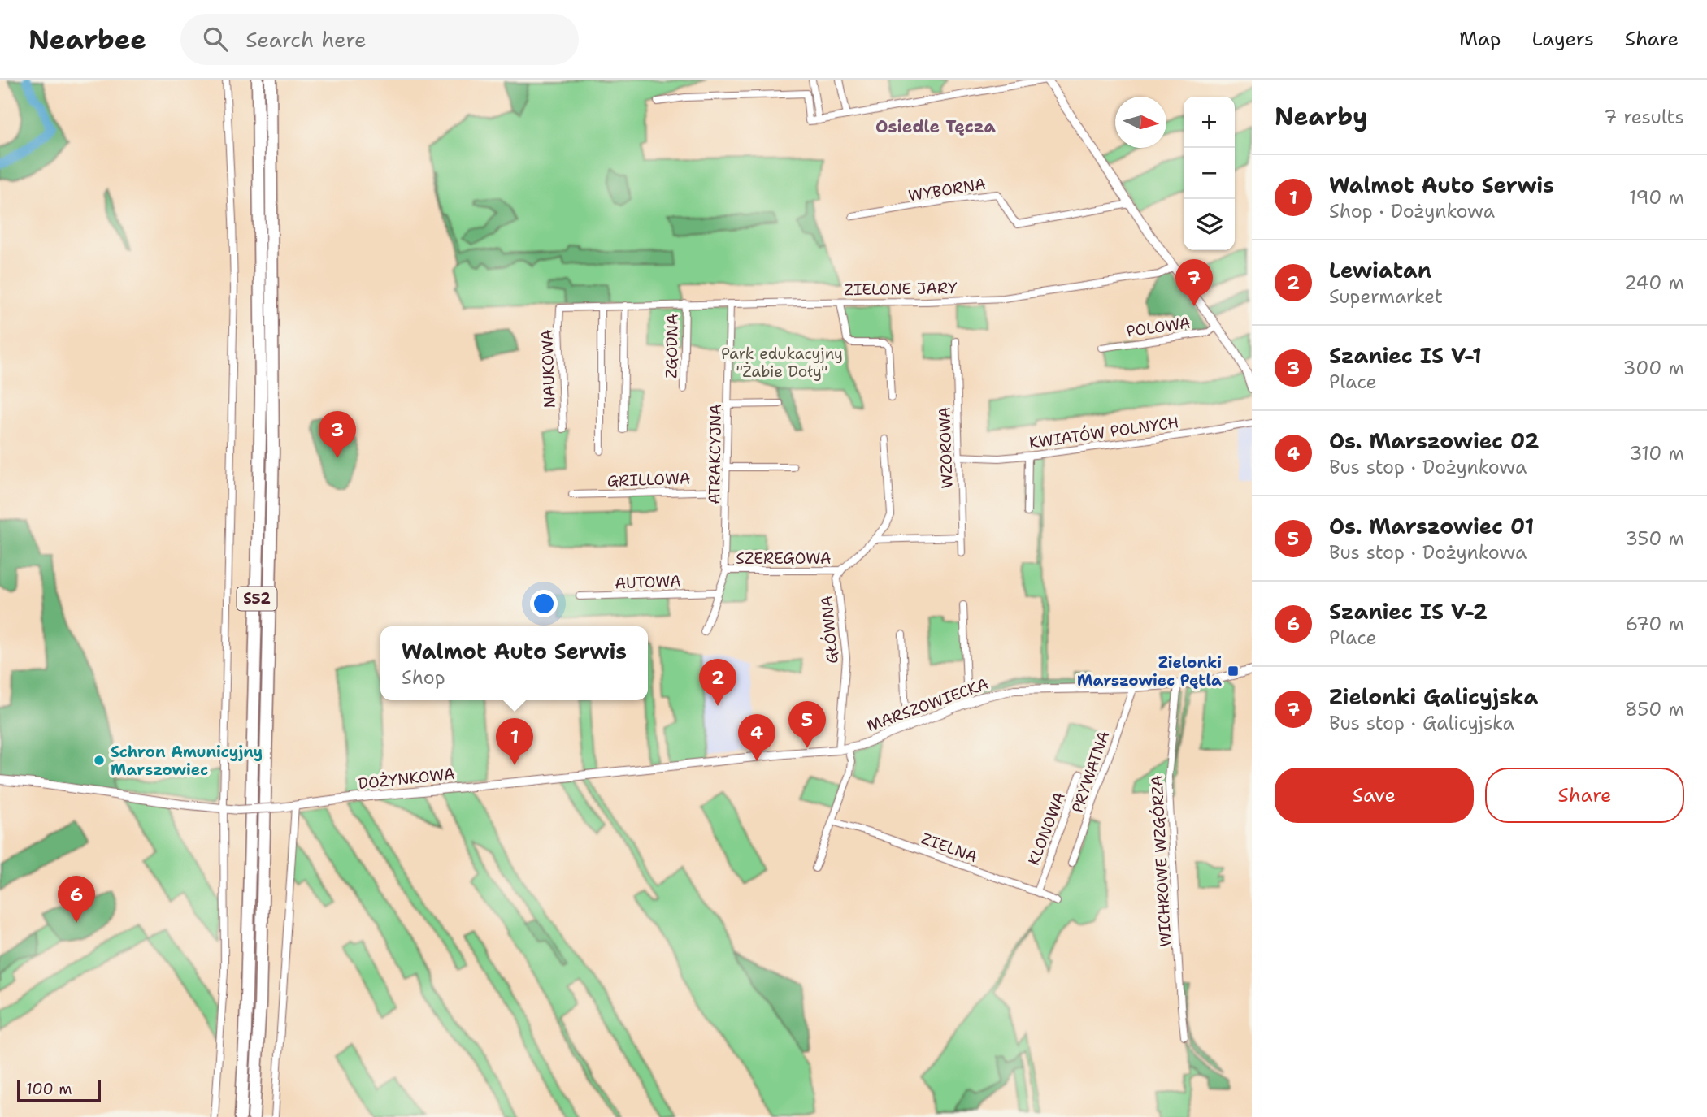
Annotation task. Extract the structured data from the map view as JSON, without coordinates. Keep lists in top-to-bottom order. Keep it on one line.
{"streets":{"highway":["S52"],"street":["WYBORNA","ZIELONE JARY","POLOWA","ZGODNA","NAUKOWA","KWIATÓW POLNYCH","WZOROWA","ATRAKCYJNA","GRILLOWA","SZEREGOWA","AUTOWA","GŁÓWNA","MARSZOWIECKA","PRYWATNA","DOŻYNKOWA","KLONOWA","ZIELNA","WICHROWE WZGÓRZA"]},"crossings":[["ZIELONE JARY","ZGODNA"],["ZIELONE JARY","NAUKOWA"],["ZIELONE JARY","ATRAKCYJNA"],["KWIATÓW POLNYCH","WZOROWA"],["ATRAKCYJNA","GRILLOWA"],["ATRAKCYJNA","SZEREGOWA"],["SZEREGOWA","GŁÓWNA"],["GŁÓWNA","MARSZOWIECKA"],["GŁÓWNA","ZIELNA"],["MARSZOWIECKA","PRYWATNA"],["MARSZOWIECKA","DOŻYNKOWA"],["MARSZOWIECKA","WICHROWE WZGÓRZA"],["KLONOWA","ZIELNA"]],"districts":["Osiedle Tęcza"],"parks":["Park edukacyjny \"Żabie Doły\""],"places":{"transit":["Zielonki Marszowiec Pętla"],"other":["Schron Amunicyjny Marszowiec"]},"scale_bar":"100 m","north":"right","page":{"header":"Nearbee","search":"Search here","nav":["Map","Layers","Share"],"heading":["Nearby","7 results"],"map_buttons":["+","−"],"list":[{"mark":"1","name":"Walmot Auto Serwis","note":"Shop · Dożynkowa","value":"190 m"},{"mark":"2","name":"Lewiatan","note":"Supermarket","value":"240 m"},{"mark":"3","name":"Szaniec IS V-1","note":"Place","value":"300 m"},{"mark":"4","name":"Os. Marszowiec 02","note":"Bus stop · Dożynkowa","value":"310 m"},{"mark":"5","name":"Os. Marszowiec 01","note":"Bus stop · Dożynkowa","value":"350 m"},{"mark":"6","name":"Szaniec IS V-2","note":"Place","value":"670 m"},{"mark":"7","name":"Zielonki Galicyjska","note":"Bus stop · Galicyjska","value":"850 m"}],"pins":["7","3","2","5","4","1","6"],"popup":["Walmot Auto Serwis","Shop"],"buttons":["Save","Share"],"scale":"100 m"}}
